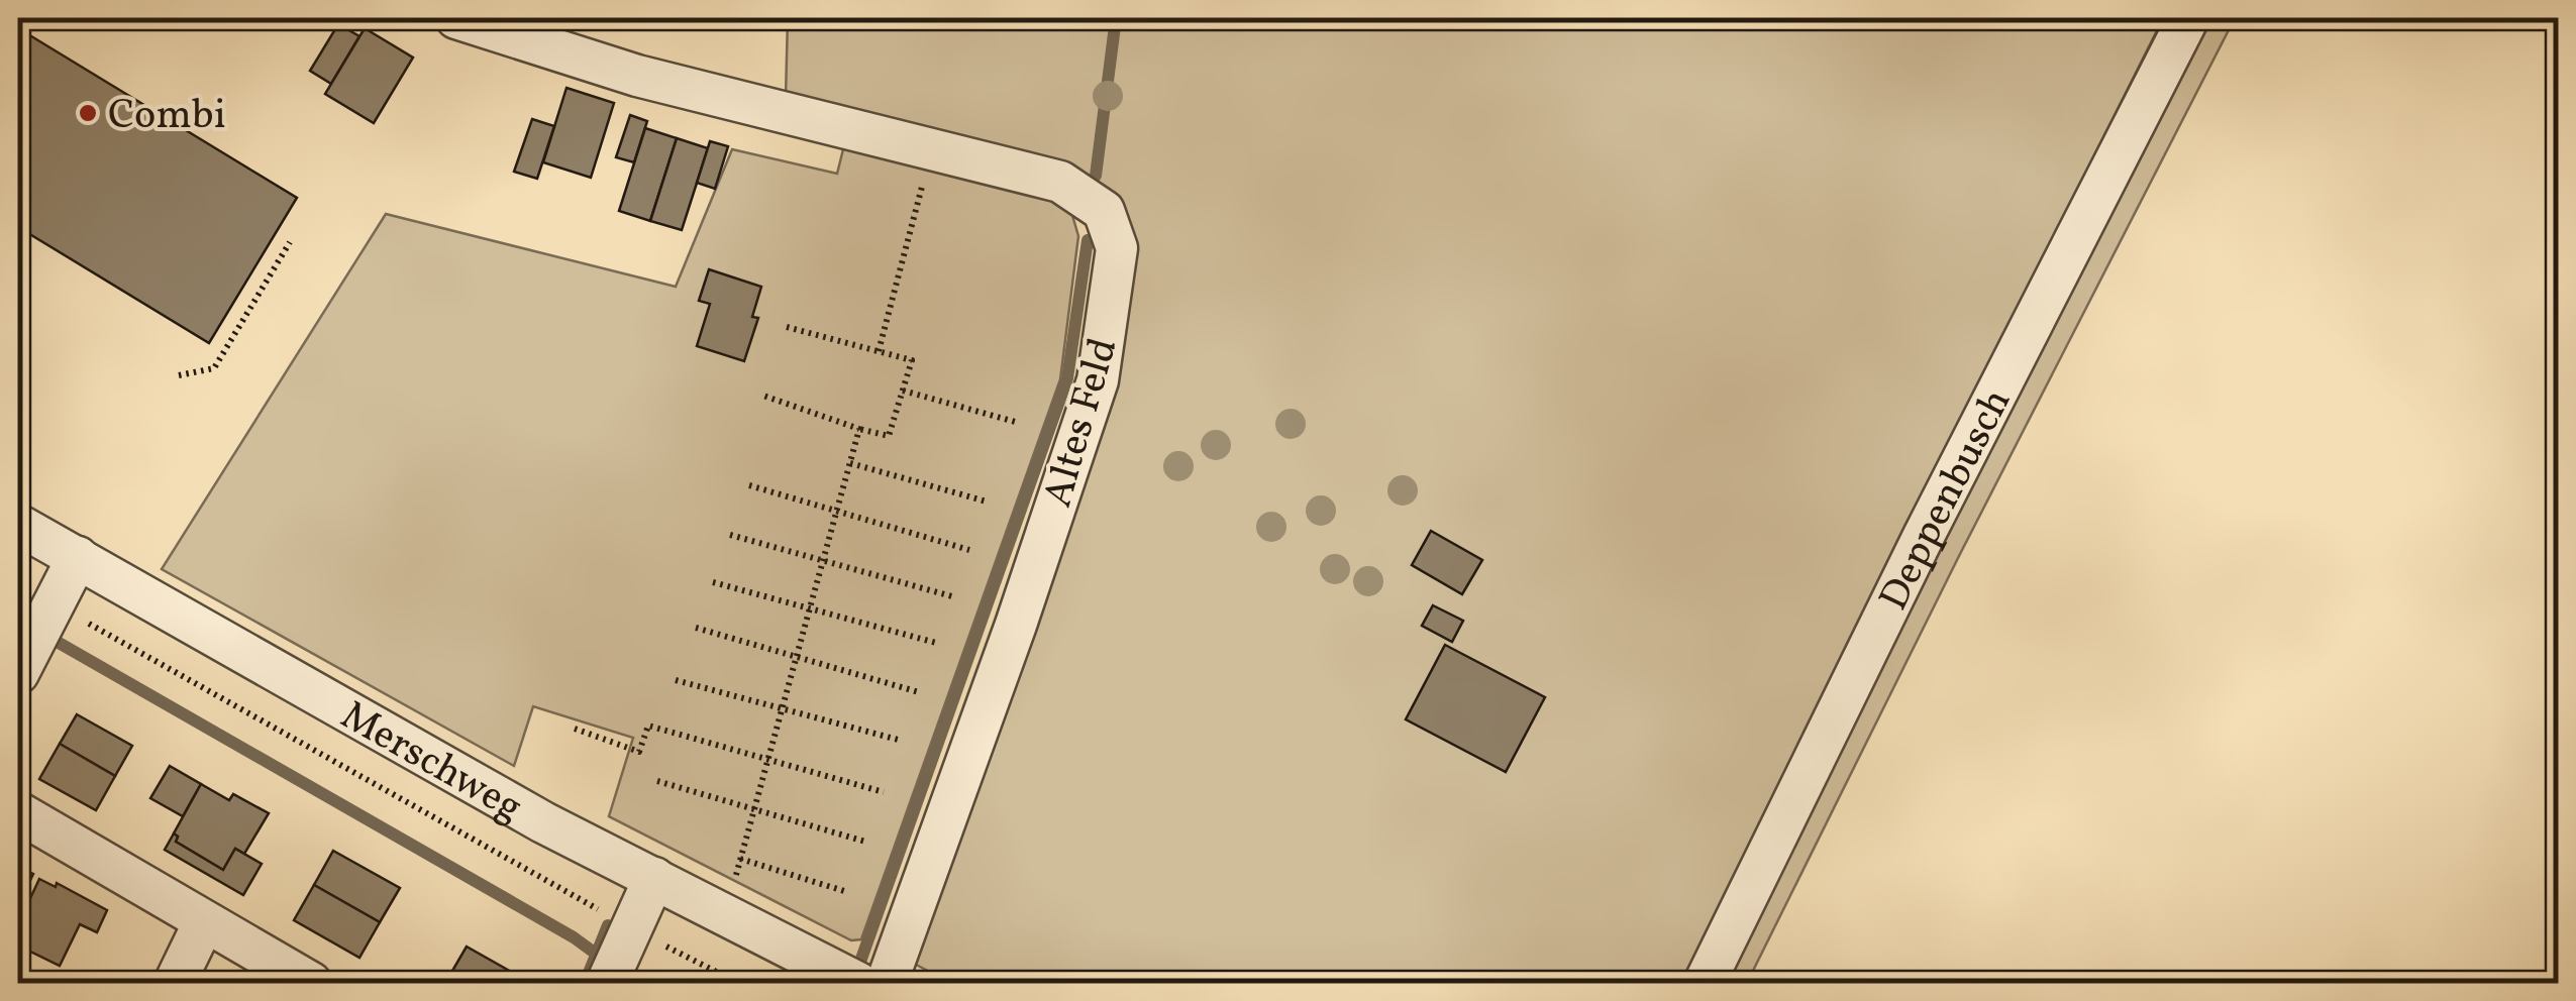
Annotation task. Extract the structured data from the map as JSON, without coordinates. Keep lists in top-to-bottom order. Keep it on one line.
{"streets":{"street":["Altes Feld","Deppenbusch","Merschweg"]},"places":["Combi"]}
